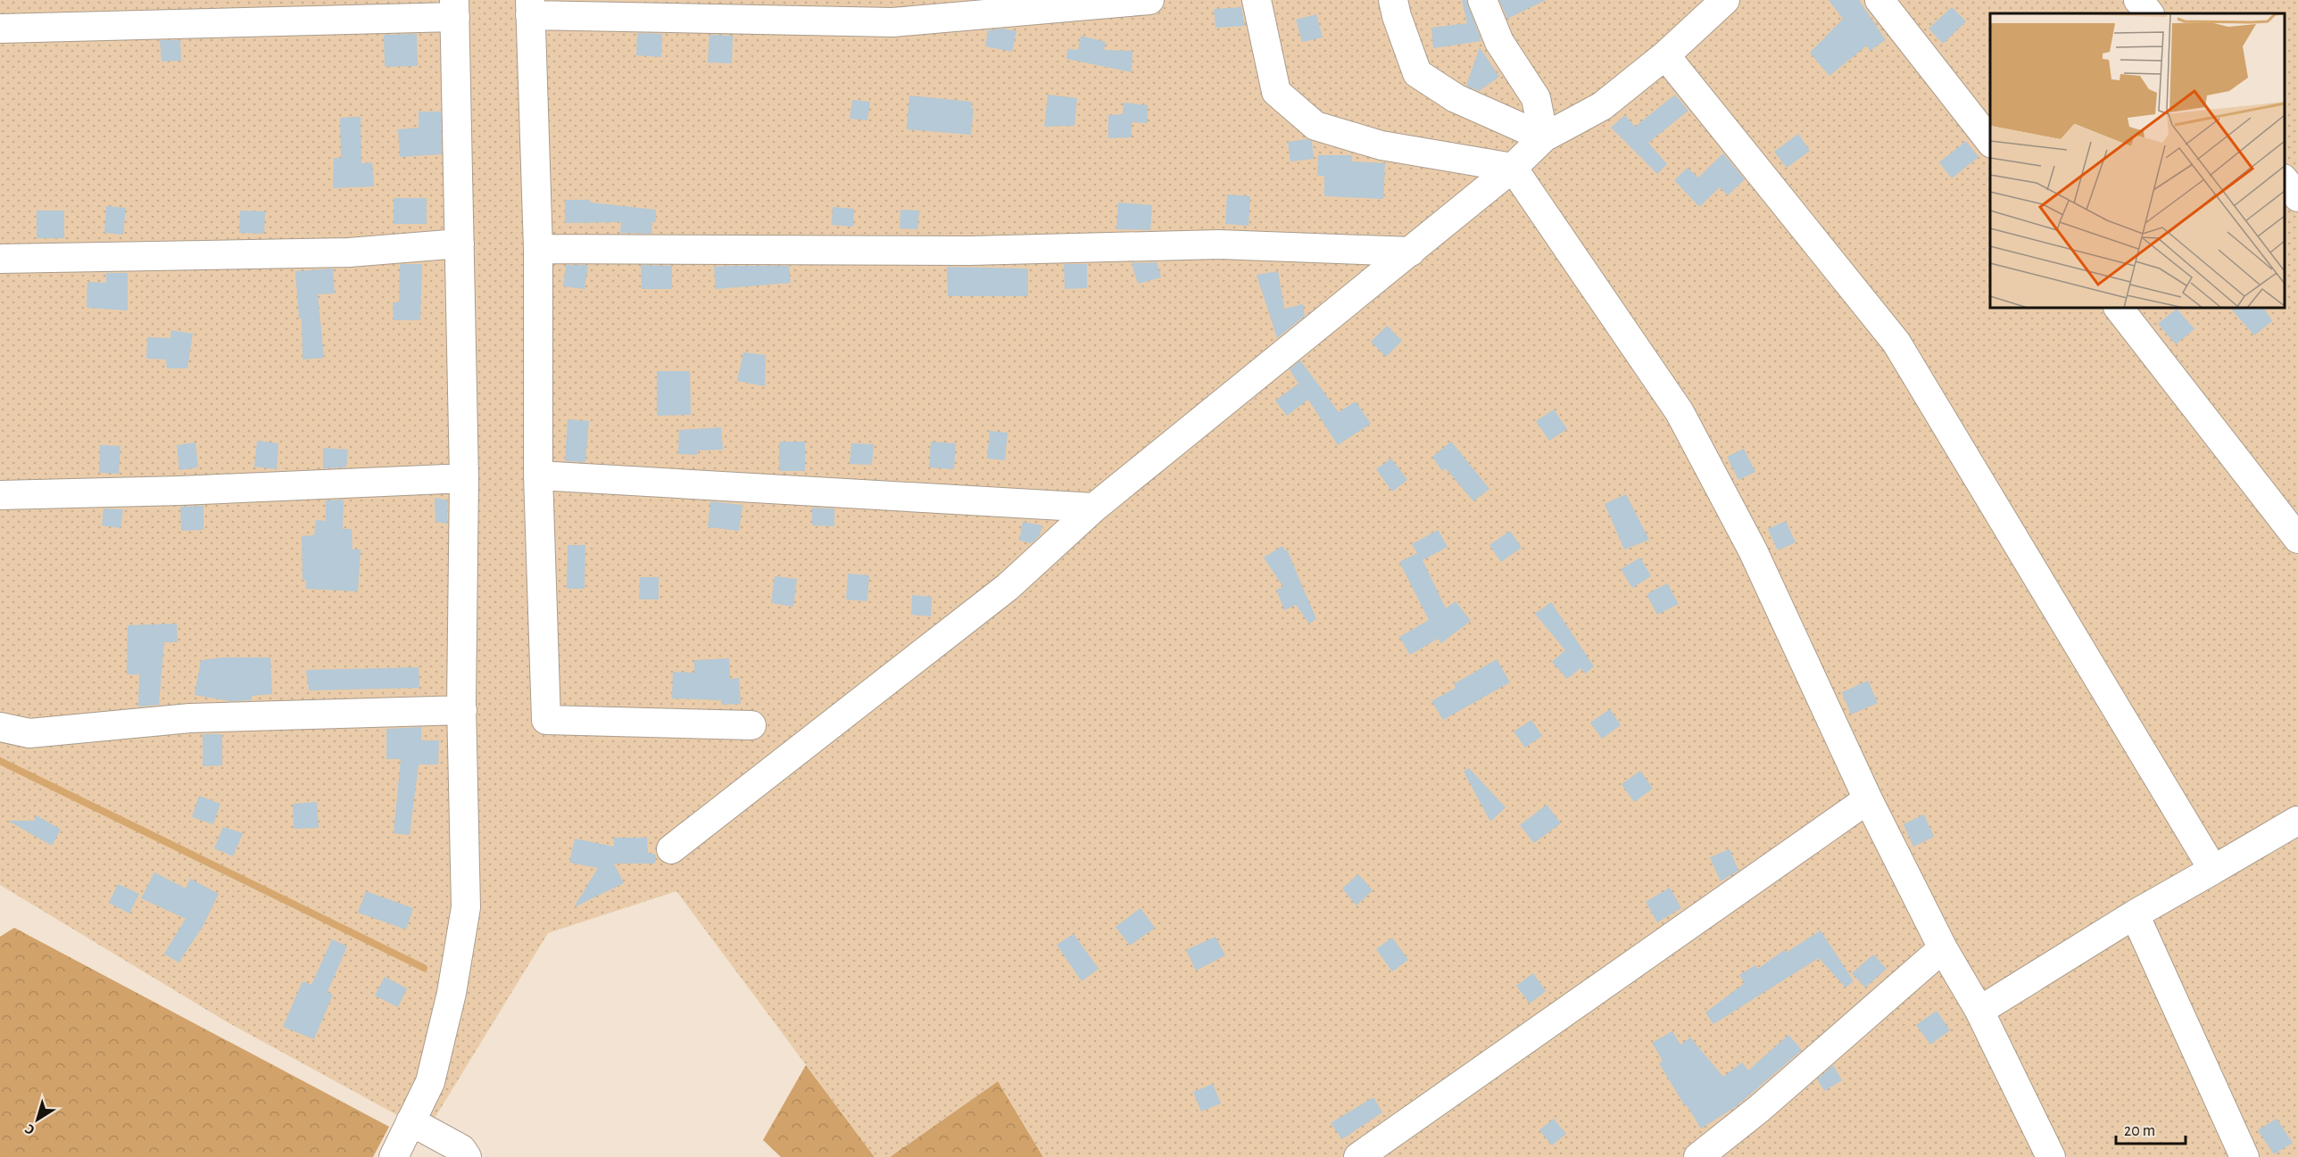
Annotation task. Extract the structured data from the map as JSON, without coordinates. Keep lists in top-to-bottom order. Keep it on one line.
{"scale_bar":"20 m","north":"bottom left"}
